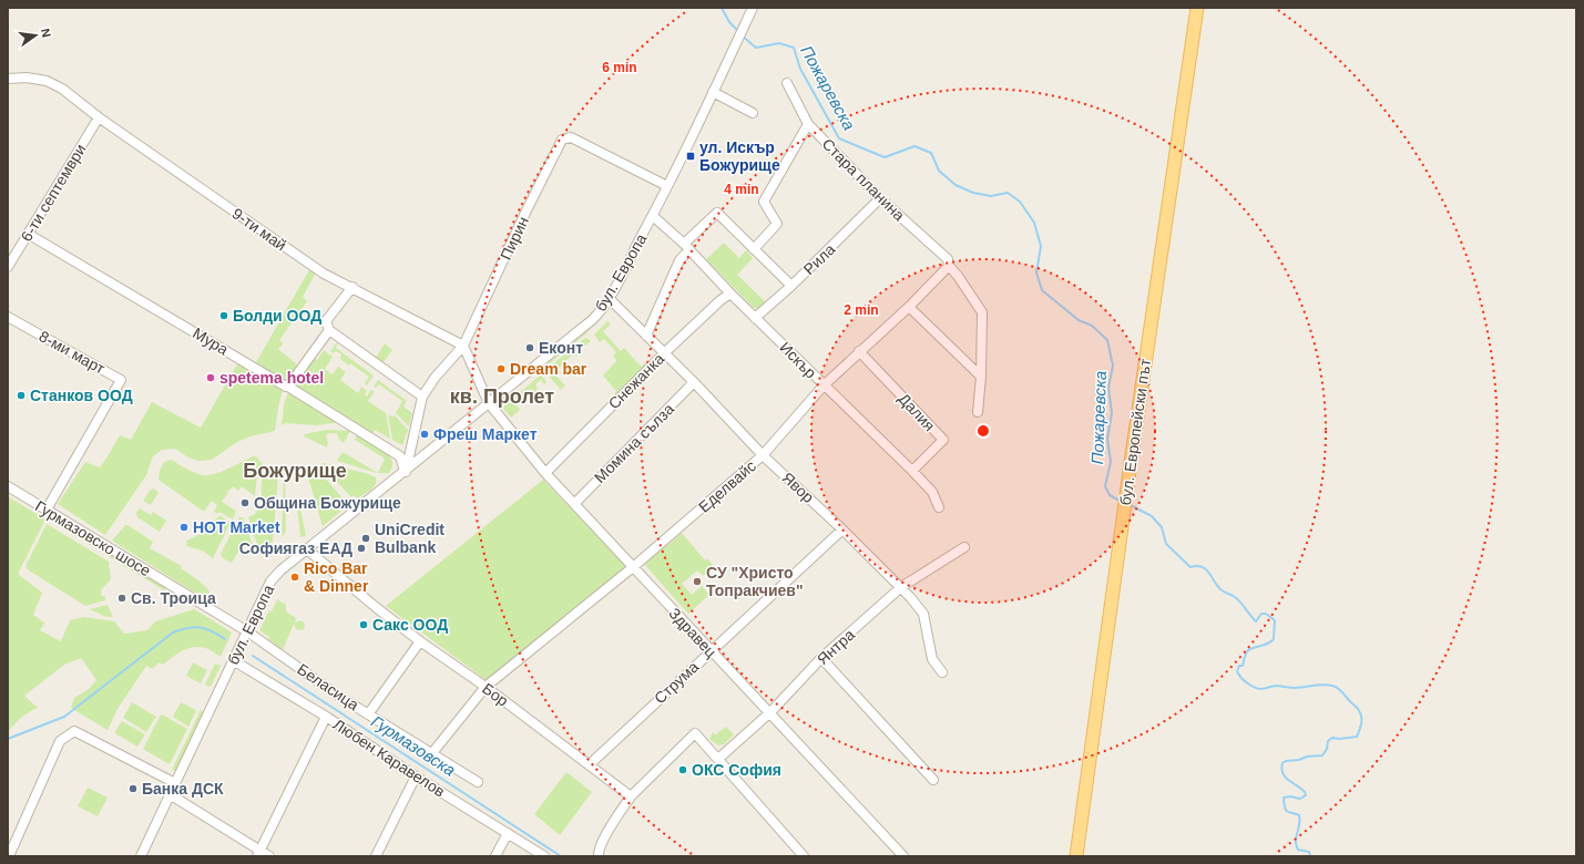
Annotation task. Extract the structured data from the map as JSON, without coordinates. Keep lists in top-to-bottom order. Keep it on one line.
{"streets":{"main road":["бул. Европейски път"],"street":["Стара планина","6-ти септември","9-ти май","Пирин","Рила","бул. Европа","Мура","8-ми март","Искър","Снежанка","Далия","Момина сълза","Еделвайс","Явор","Гурмазовско шосе","Здравец","Янтра","Струма","Беласица","Бор","Любен Каравелов"]},"crossings":[["Стара планина","Рила"],["Стара планина","Еделвайс"],["6-ти септември","9-ти май"],["6-ти септември","Мура"],["9-ти май","Пирин"],["Пирин","бул. Европа"],["Рила","Искър"],["бул. Европа","Мура"],["бул. Европа","Искър"],["бул. Европа","Явор"],["бул. Европа","Гурмазовско шосе"],["бул. Европа","Здравец"],["бул. Европа","Беласица"],["бул. Европа","Бор"],["бул. Европа","Любен Каравелов"],["8-ми март","Гурмазовско шосе"],["Искър","Снежанка"],["Искър","Далия"],["Искър","Еделвайс"],["Снежанка","Явор"],["Снежанка","Здравец"],["Далия","Еделвайс"],["Момина сълза","Явор"],["Момина сълза","Здравец"],["Еделвайс","Явор"],["Еделвайс","Здравец"],["Еделвайс","Беласица"],["Еделвайс","Бор"],["Явор","Янтра"],["Явор","Струма"],["Гурмазовско шосе","Беласица"],["Здравец","Янтра"],["Здравец","Струма"],["Струма","Бор"]],"districts":["кв. Пролет","Божурище"],"water":["Пожаревска","Гурмазовска"],"places":{"transit":["ул. Искър Божурище"],"other":["Болди ООД","Еконт","Dream bar","spetema hotel","Станков ООД","Фреш Маркет","Община Божурище","HOT Market","UniCredit Bulbank","Софиягаз ЕАД","Rico Bar & Dinner","СУ \"Христо Топракчиев\"","Св. Троица","Сакс ООД","ОКС София","Банка ДСК"]},"north":"right","rings":["6 min","4 min","2 min"]}
